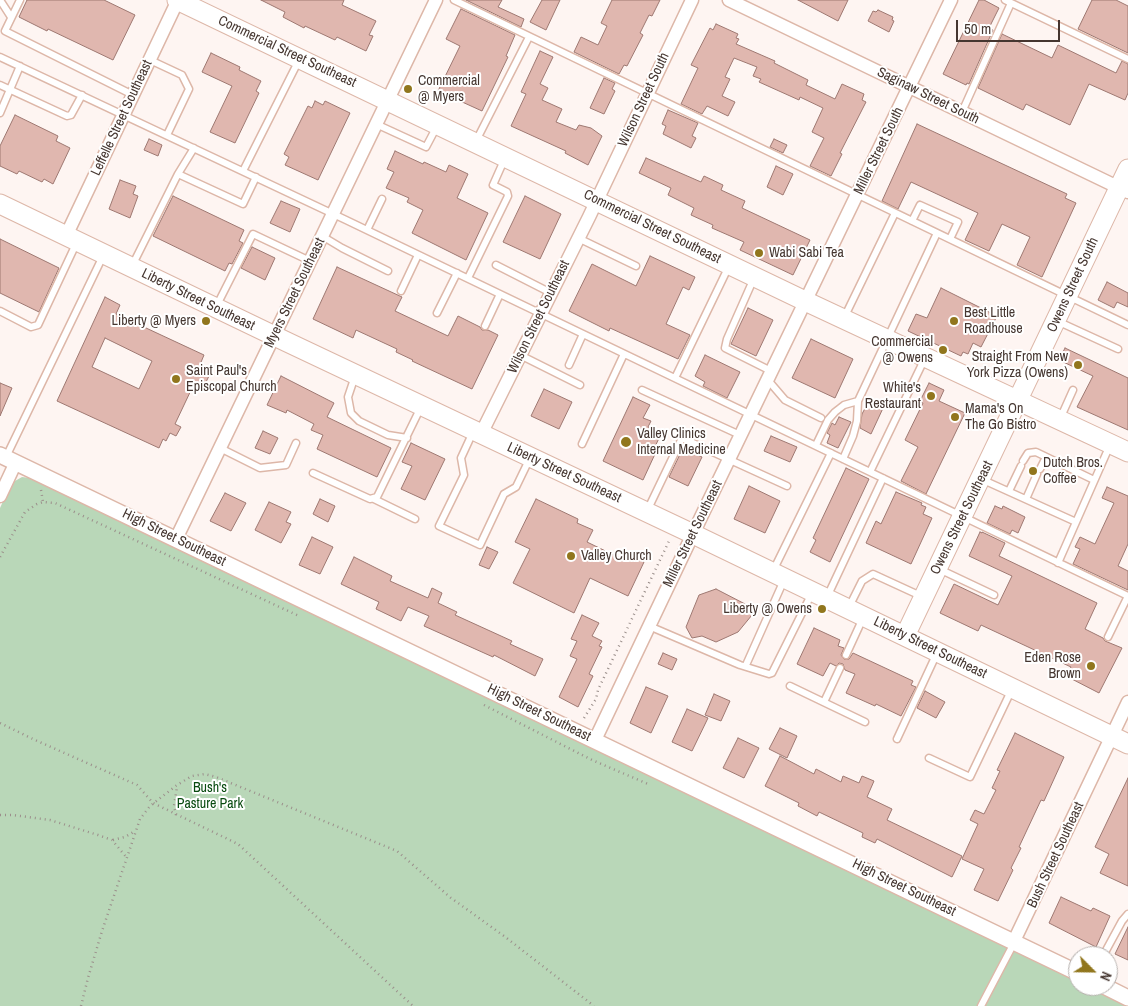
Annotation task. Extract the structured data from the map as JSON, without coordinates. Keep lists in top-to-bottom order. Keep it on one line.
{"streets":{"main road":["Commercial Street Southeast","Owens Street South","Liberty Street Southeast","Owens Street Southeast"],"street":["Saginaw Street South","Wilson Street South","Leffelle Street Southeast","Miller Street South","Myers Street Southeast","Wilson Street Southeast","Miller Street Southeast","High Street Southeast","Bush Street Southeast"]},"crossings":[["Commercial Street Southeast","Wilson Street South"],["Commercial Street Southeast","Leffelle Street Southeast"],["Commercial Street Southeast","Miller Street South"],["Commercial Street Southeast","Owens Street South"],["Commercial Street Southeast","Myers Street Southeast"],["Commercial Street Southeast","Wilson Street Southeast"],["Commercial Street Southeast","Owens Street Southeast"],["Commercial Street Southeast","Miller Street Southeast"],["Saginaw Street South","Miller Street South"],["Saginaw Street South","Owens Street South"],["Wilson Street South","Wilson Street Southeast"],["Leffelle Street Southeast","Liberty Street Southeast"],["Miller Street South","Miller Street Southeast"],["Owens Street South","Owens Street Southeast"],["Myers Street Southeast","Liberty Street Southeast"],["Myers Street Southeast","High Street Southeast"],["Liberty Street Southeast","Wilson Street Southeast"],["Liberty Street Southeast","Owens Street Southeast"],["Liberty Street Southeast","Miller Street Southeast"],["Liberty Street Southeast","Bush Street Southeast"],["Miller Street Southeast","High Street Southeast"],["High Street Southeast","Bush Street Southeast"]],"parks":["Bush's Pasture Park"],"places":["Commercial @ Myers","Wabi Sabi Tea","Liberty @ Myers","Best Little Roadhouse","Commercial @ Owens","Straight From New York Pizza (Owens)","Saint Paul's Episcopal Church","White's Restaurant","Mama's On The Go Bistro","Valley Clinics Internal Medicine","Dutch Bros. Coffee","Valley Church","Liberty @ Owens","Eden Rose Brown"],"scale_bar":"50 m","north":"bottom right"}
